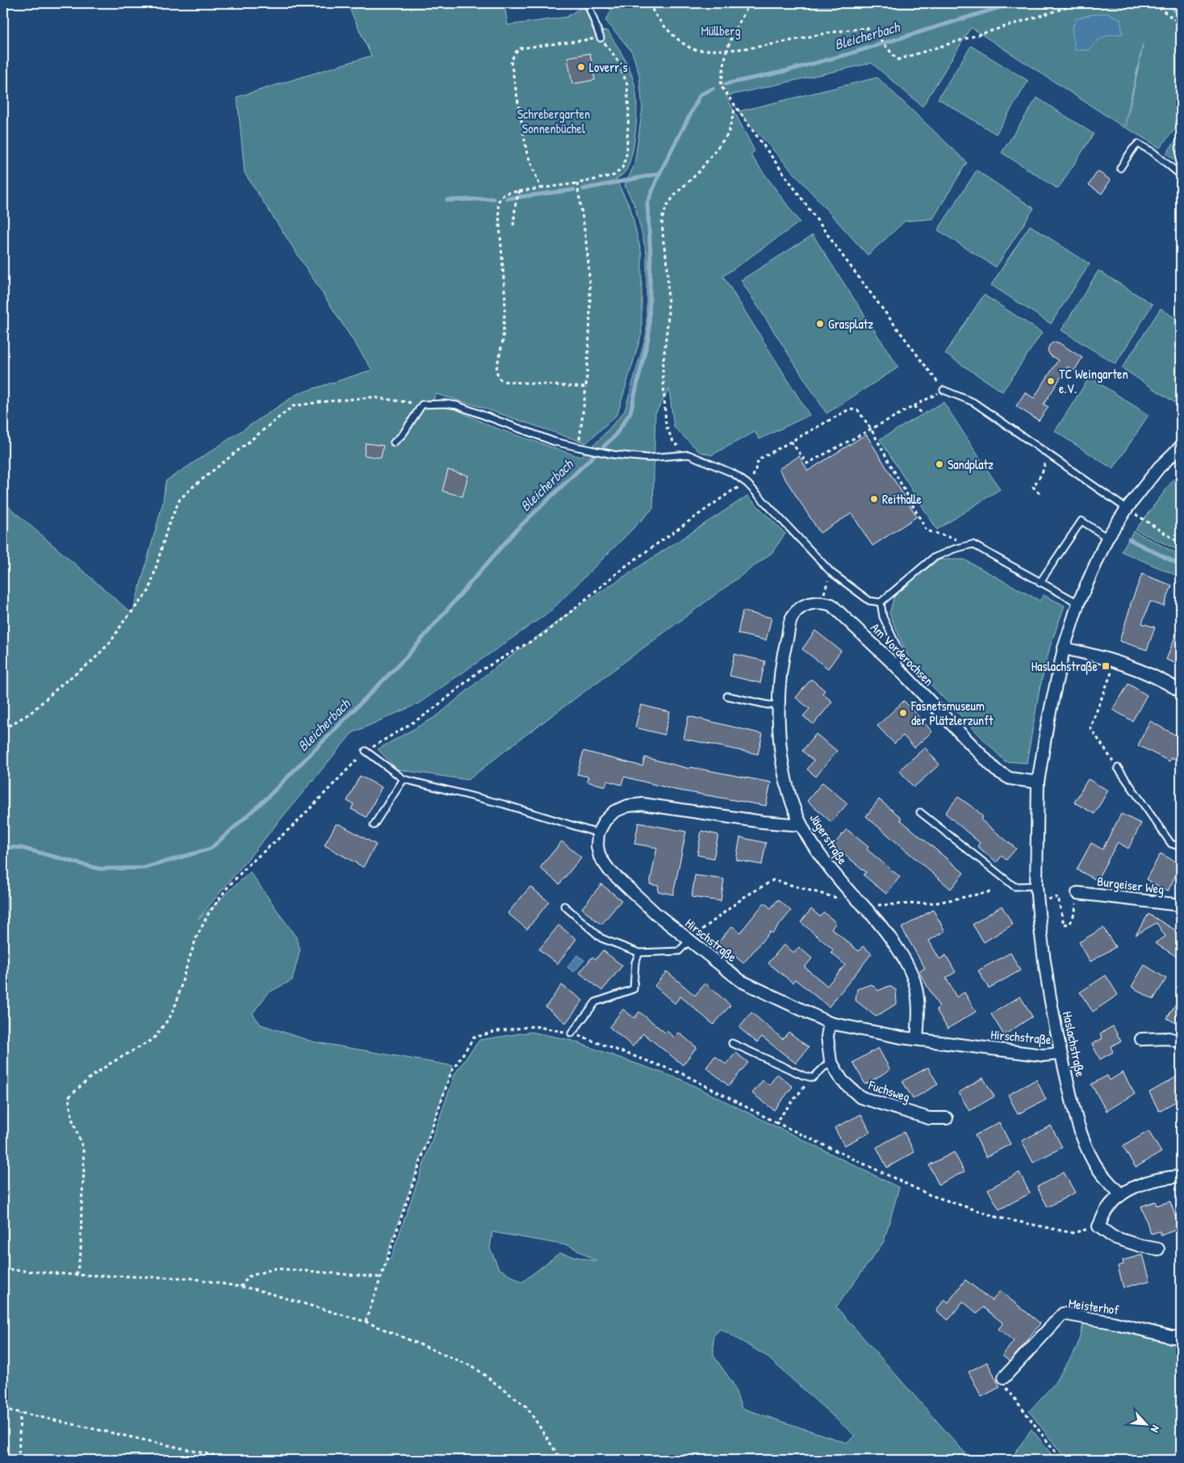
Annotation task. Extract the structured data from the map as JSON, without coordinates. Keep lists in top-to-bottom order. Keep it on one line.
{"streets":{"street":["Am Vorderochsen","Jägerstraße","Burgeiser Weg","Hirschstraße","Haslachstraße","Fuchsweg","Meisterhof"]},"crossings":[["Am Vorderochsen","Jägerstraße"],["Am Vorderochsen","Haslachstraße"],["Jägerstraße","Hirschstraße"],["Hirschstraße","Haslachstraße"],["Hirschstraße","Fuchsweg"]],"water":["Bleicherbach"],"parks":["Müllberg","Schrebergarten Sonnenbüchel"],"places":{"other":["Loverr´s","Grasplatz","TC Weingarten e.V.","Sandplatz","Reithalle","Fasnetsmuseum der Plätzlerzunft"],"transit":["Haslachstraße"]},"north":"bottom right"}
